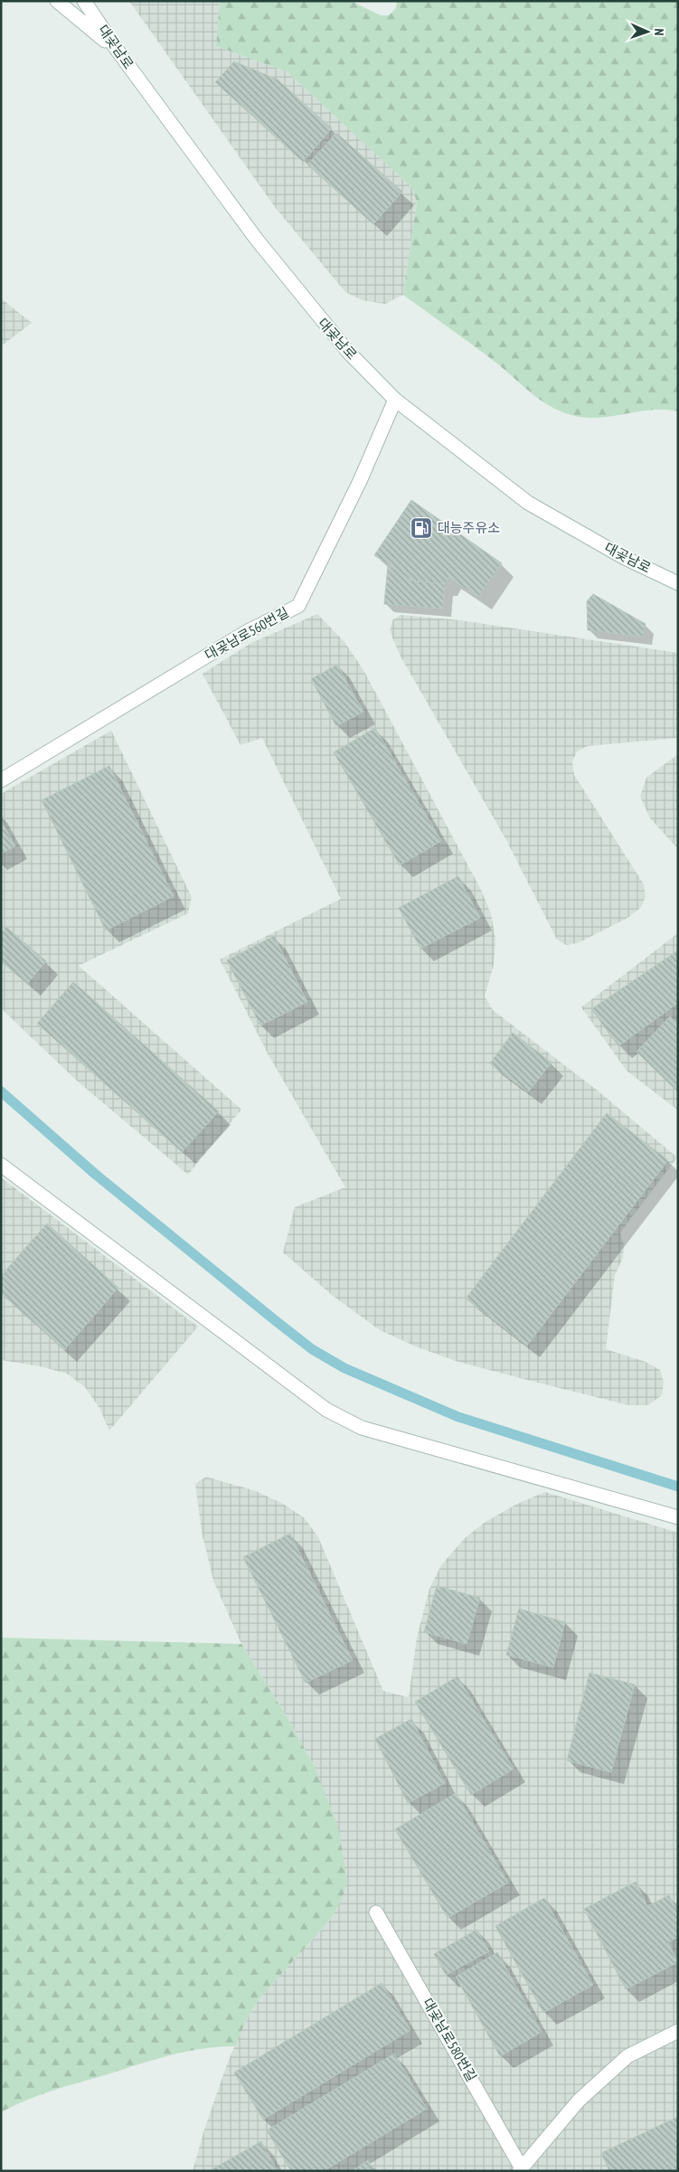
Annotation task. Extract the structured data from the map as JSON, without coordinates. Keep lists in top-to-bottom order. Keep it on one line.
{"streets":{"street":["대곶남로","대곶남로560번길","대곶남로580번길"]},"crossings":[["대곶남로","대곶남로560번길"]],"places":{"fuel station":["대능주유소"]},"north":"right"}
